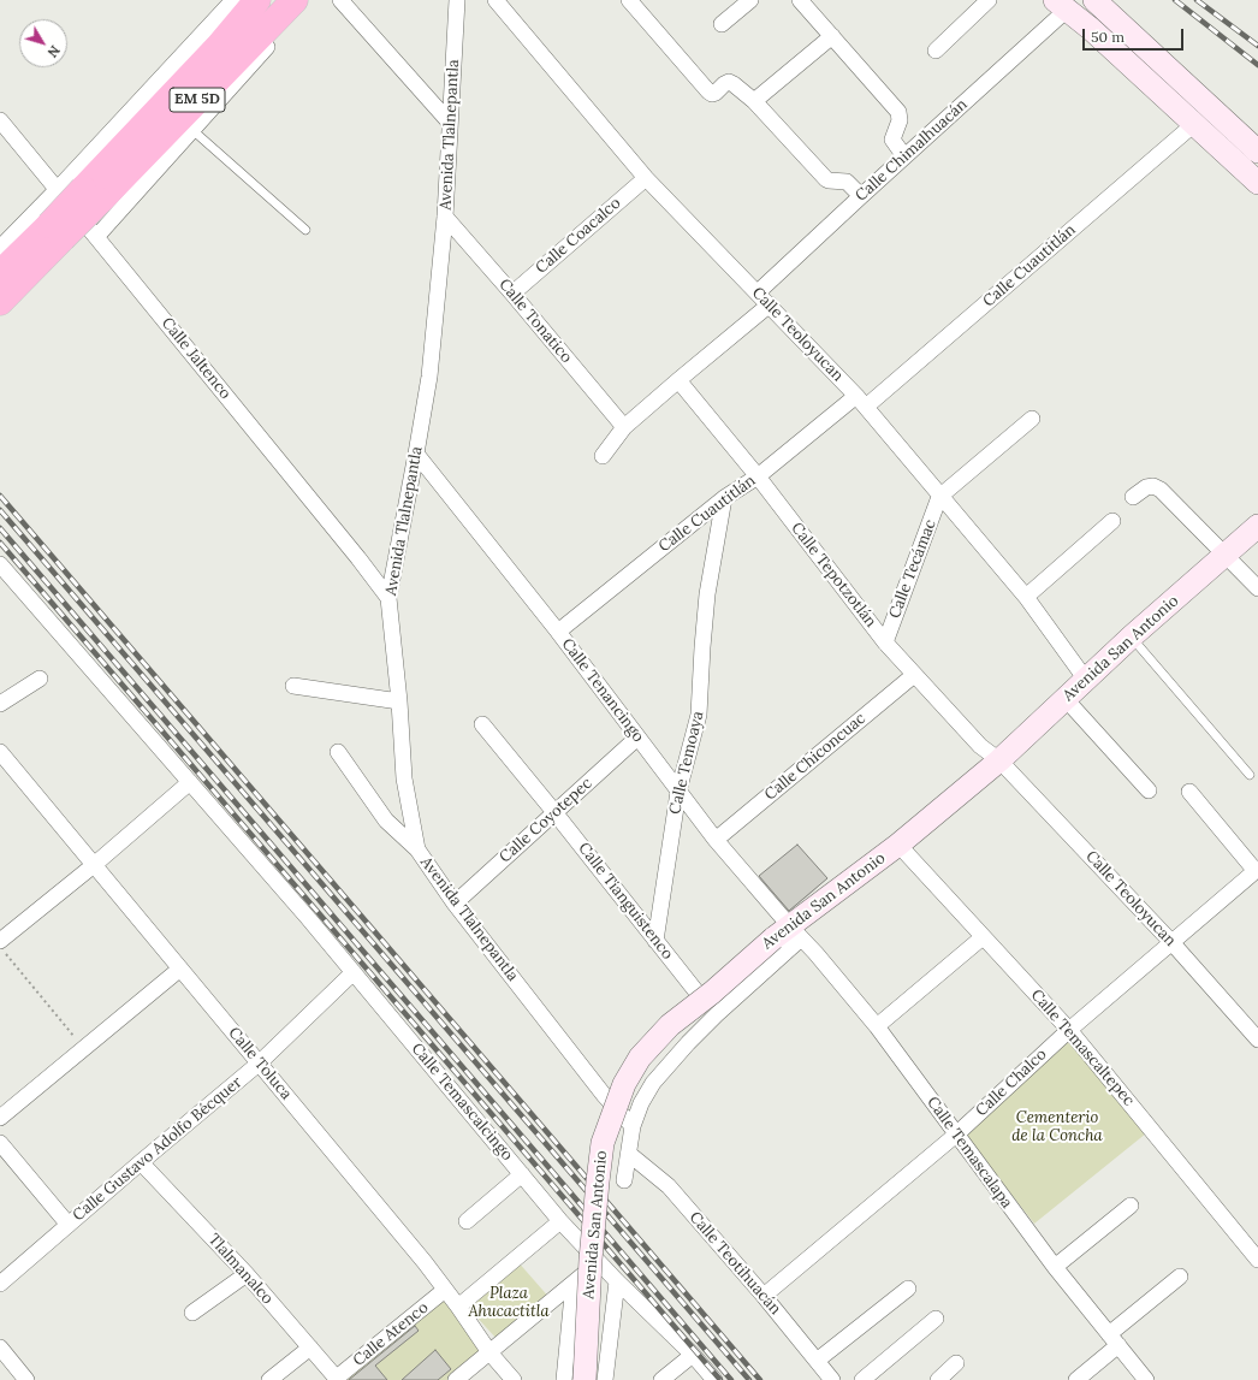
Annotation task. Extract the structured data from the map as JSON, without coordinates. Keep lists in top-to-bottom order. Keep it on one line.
{"streets":{"highway":["EM 5D"],"main road":["Avenida San Antonio"],"street":["Avenida Tlalnepantla","Calle Chimalhuacán","Calle Coacalco","Calle Cuautitlán","Calle Tonatico","Calle Teoloyucan","Calle Jaltenco","Calle Tecámac","Calle Tepotzotlán","Calle Tenancingo","Calle Chiconcuac","Calle Temoaya","Calle Coyotepec","Calle Tianguistenco","Calle Temascaltepec","Calle Toluca","Calle Chalco","Calle Temascalcingo","Calle Gustavo Adolfo Bécquer","Calle Temascalapa","Calle Teotihuacán","Tlalmanalco","Calle Atenco"]},"crossings":[["EM 5D","Calle Jaltenco"],["Avenida Tlalnepantla","Calle Tonatico"],["Avenida Tlalnepantla","Calle Jaltenco"],["Avenida Tlalnepantla","Avenida San Antonio"],["Avenida Tlalnepantla","Calle Tenancingo"],["Avenida Tlalnepantla","Calle Coyotepec"],["Calle Chimalhuacán","Calle Teoloyucan"],["Calle Coacalco","Calle Tonatico"],["Calle Coacalco","Calle Teoloyucan"],["Calle Cuautitlán","Calle Teoloyucan"],["Calle Cuautitlán","Calle Tepotzotlán"],["Calle Cuautitlán","Calle Tenancingo"],["Calle Cuautitlán","Calle Temoaya"],["Calle Teoloyucan","Calle Tecámac"],["Calle Teoloyucan","Calle Tepotzotlán"],["Calle Teoloyucan","Avenida San Antonio"],["Calle Teoloyucan","Calle Chalco"],["Calle Tecámac","Calle Tepotzotlán"],["Calle Tepotzotlán","Avenida San Antonio"],["Calle Tepotzotlán","Calle Chiconcuac"],["Avenida San Antonio","Calle Tenancingo"],["Avenida San Antonio","Calle Temascaltepec"],["Avenida San Antonio","Calle Temascalcingo"],["Avenida San Antonio","Calle Temascalapa"],["Avenida San Antonio","Calle Teotihuacán"],["Calle Tenancingo","Calle Chiconcuac"],["Calle Tenancingo","Calle Temoaya"],["Calle Tenancingo","Calle Coyotepec"],["Calle Tenancingo","Calle Temascalapa"],["Calle Temoaya","Calle Tianguistenco"],["Calle Coyotepec","Calle Tianguistenco"],["Calle Temascaltepec","Calle Chalco"],["Calle Toluca","Calle Gustavo Adolfo Bécquer"],["Calle Toluca","Calle Atenco"],["Calle Chalco","Calle Temascalapa"],["Calle Chalco","Calle Teotihuacán"],["Calle Temascalcingo","Calle Gustavo Adolfo Bécquer"],["Calle Gustavo Adolfo Bécquer","Tlalmanalco"],["Tlalmanalco","Calle Atenco"]],"parks":["Cementerio de la Concha","Plaza Ahucactitla"],"scale_bar":"50 m","north":"bottom right"}
